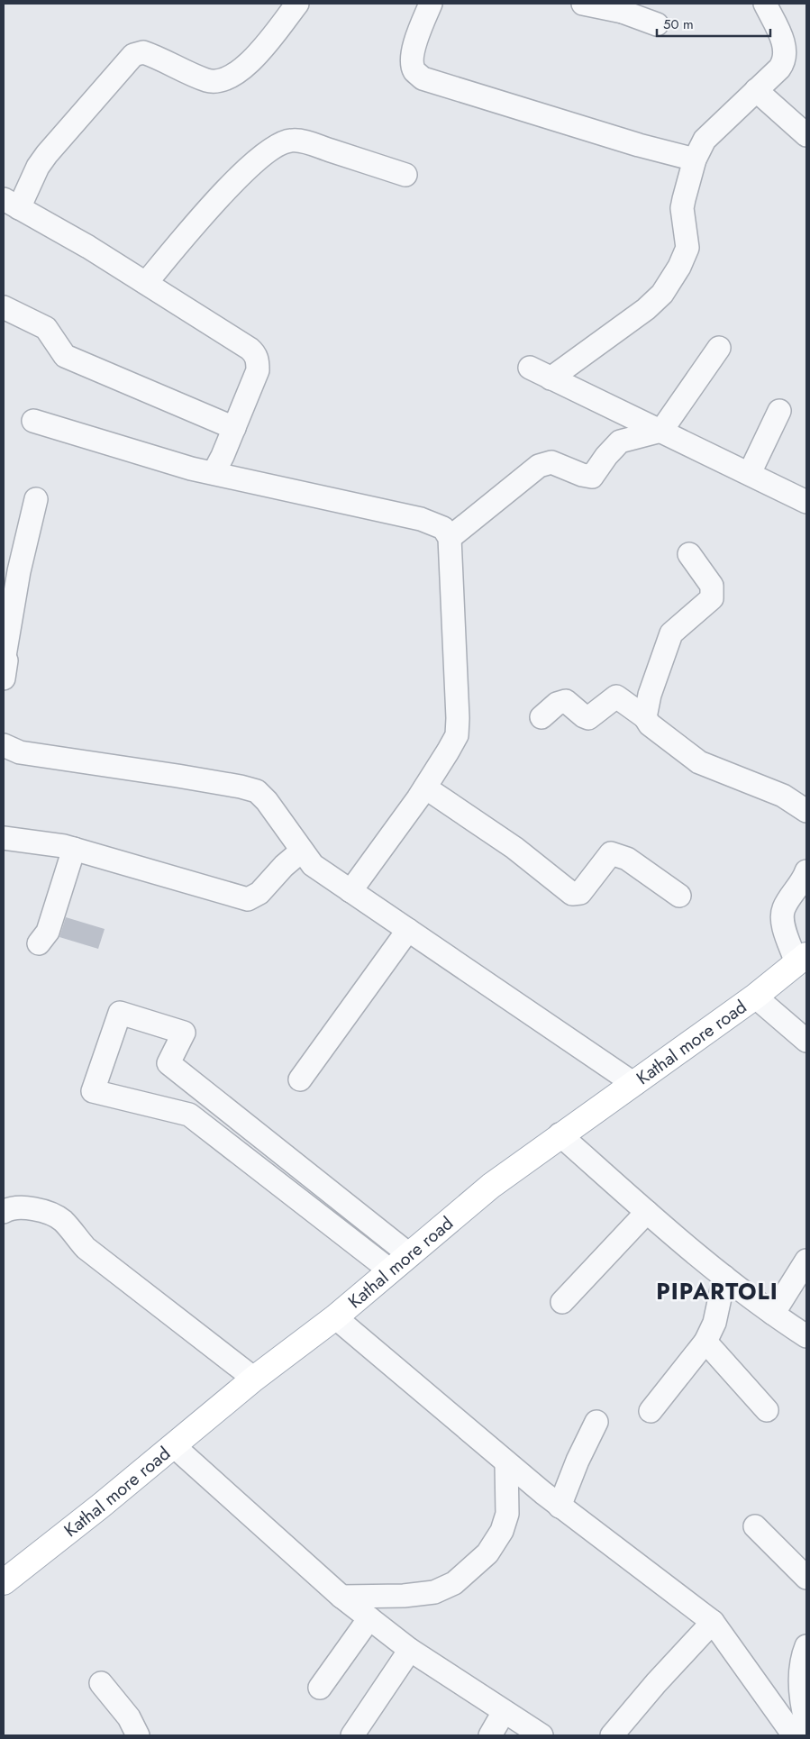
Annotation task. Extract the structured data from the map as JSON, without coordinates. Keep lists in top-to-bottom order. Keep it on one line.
{"streets":{"main road":["Kathal more road"]},"districts":["PIPARTOLI"],"scale_bar":"50 m"}
